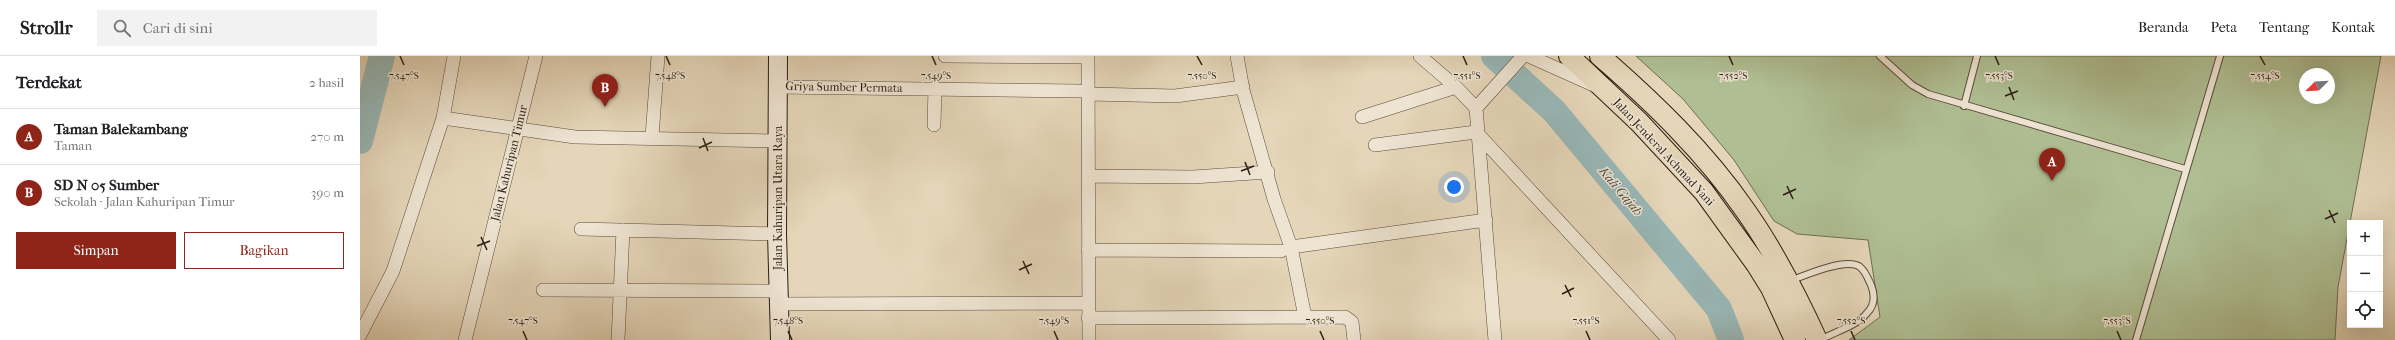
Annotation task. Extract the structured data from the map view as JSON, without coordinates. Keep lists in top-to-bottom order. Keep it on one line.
{"streets":{"main road":["Jalan Jenderal Achmad Yani"],"street":["Griya Sumber Permata","Jalan Kahuripan Timur","Jalan Kahuripan Utara Raya"]},"crossings":[["Griya Sumber Permata","Jalan Kahuripan Utara Raya"]],"water":["Kali Gajah"],"north":"bottom left","page":{"header":"Strollr","search":"Cari di sini","nav":["Beranda","Peta","Tentang","Kontak"],"heading":["Terdekat","2 hasil"],"pins":["B","A"],"list":[{"mark":"A","name":"Taman Balekambang","note":"Taman","value":"270 m"},{"mark":"B","name":"SD N 05 Sumber","note":"Sekolah · Jalan Kahuripan Timur","value":"390 m"}],"buttons":["Simpan","Bagikan"],"map_buttons":["+","−"]},"coordinates":["7.547°S","7.548°S","7.550°S","7.553°S","7.554°S","7.549°S","7.551°S","7.552°S"]}
